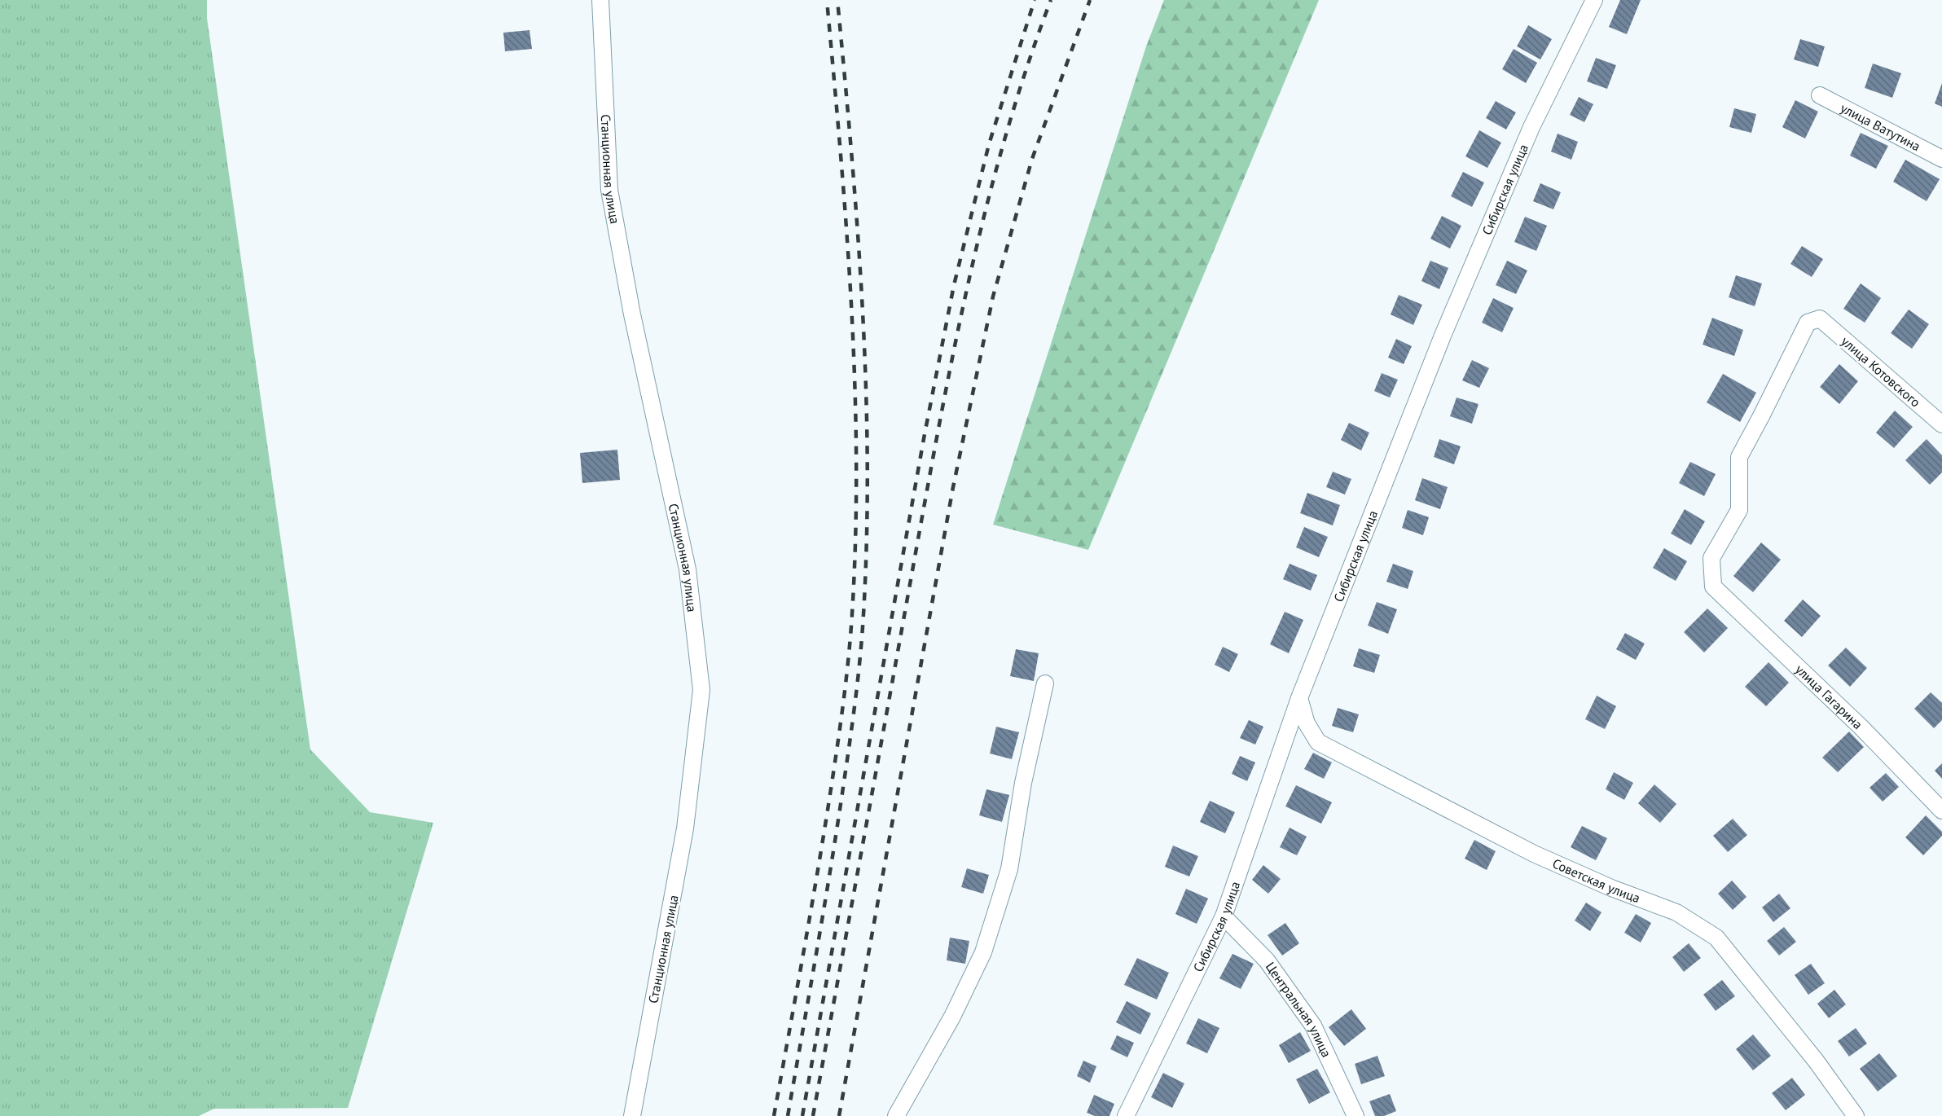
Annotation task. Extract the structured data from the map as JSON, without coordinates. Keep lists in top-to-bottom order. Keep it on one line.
{"streets":{"street":["улица Ватутина","Станционная улица","Сибирская улица","улица Котовского","улица Гагарина","Советская улица","Центральная улица"]},"crossings":[["Сибирская улица","Советская улица"],["Сибирская улица","Центральная улица"],["улица Котовского","улица Гагарина"]]}
